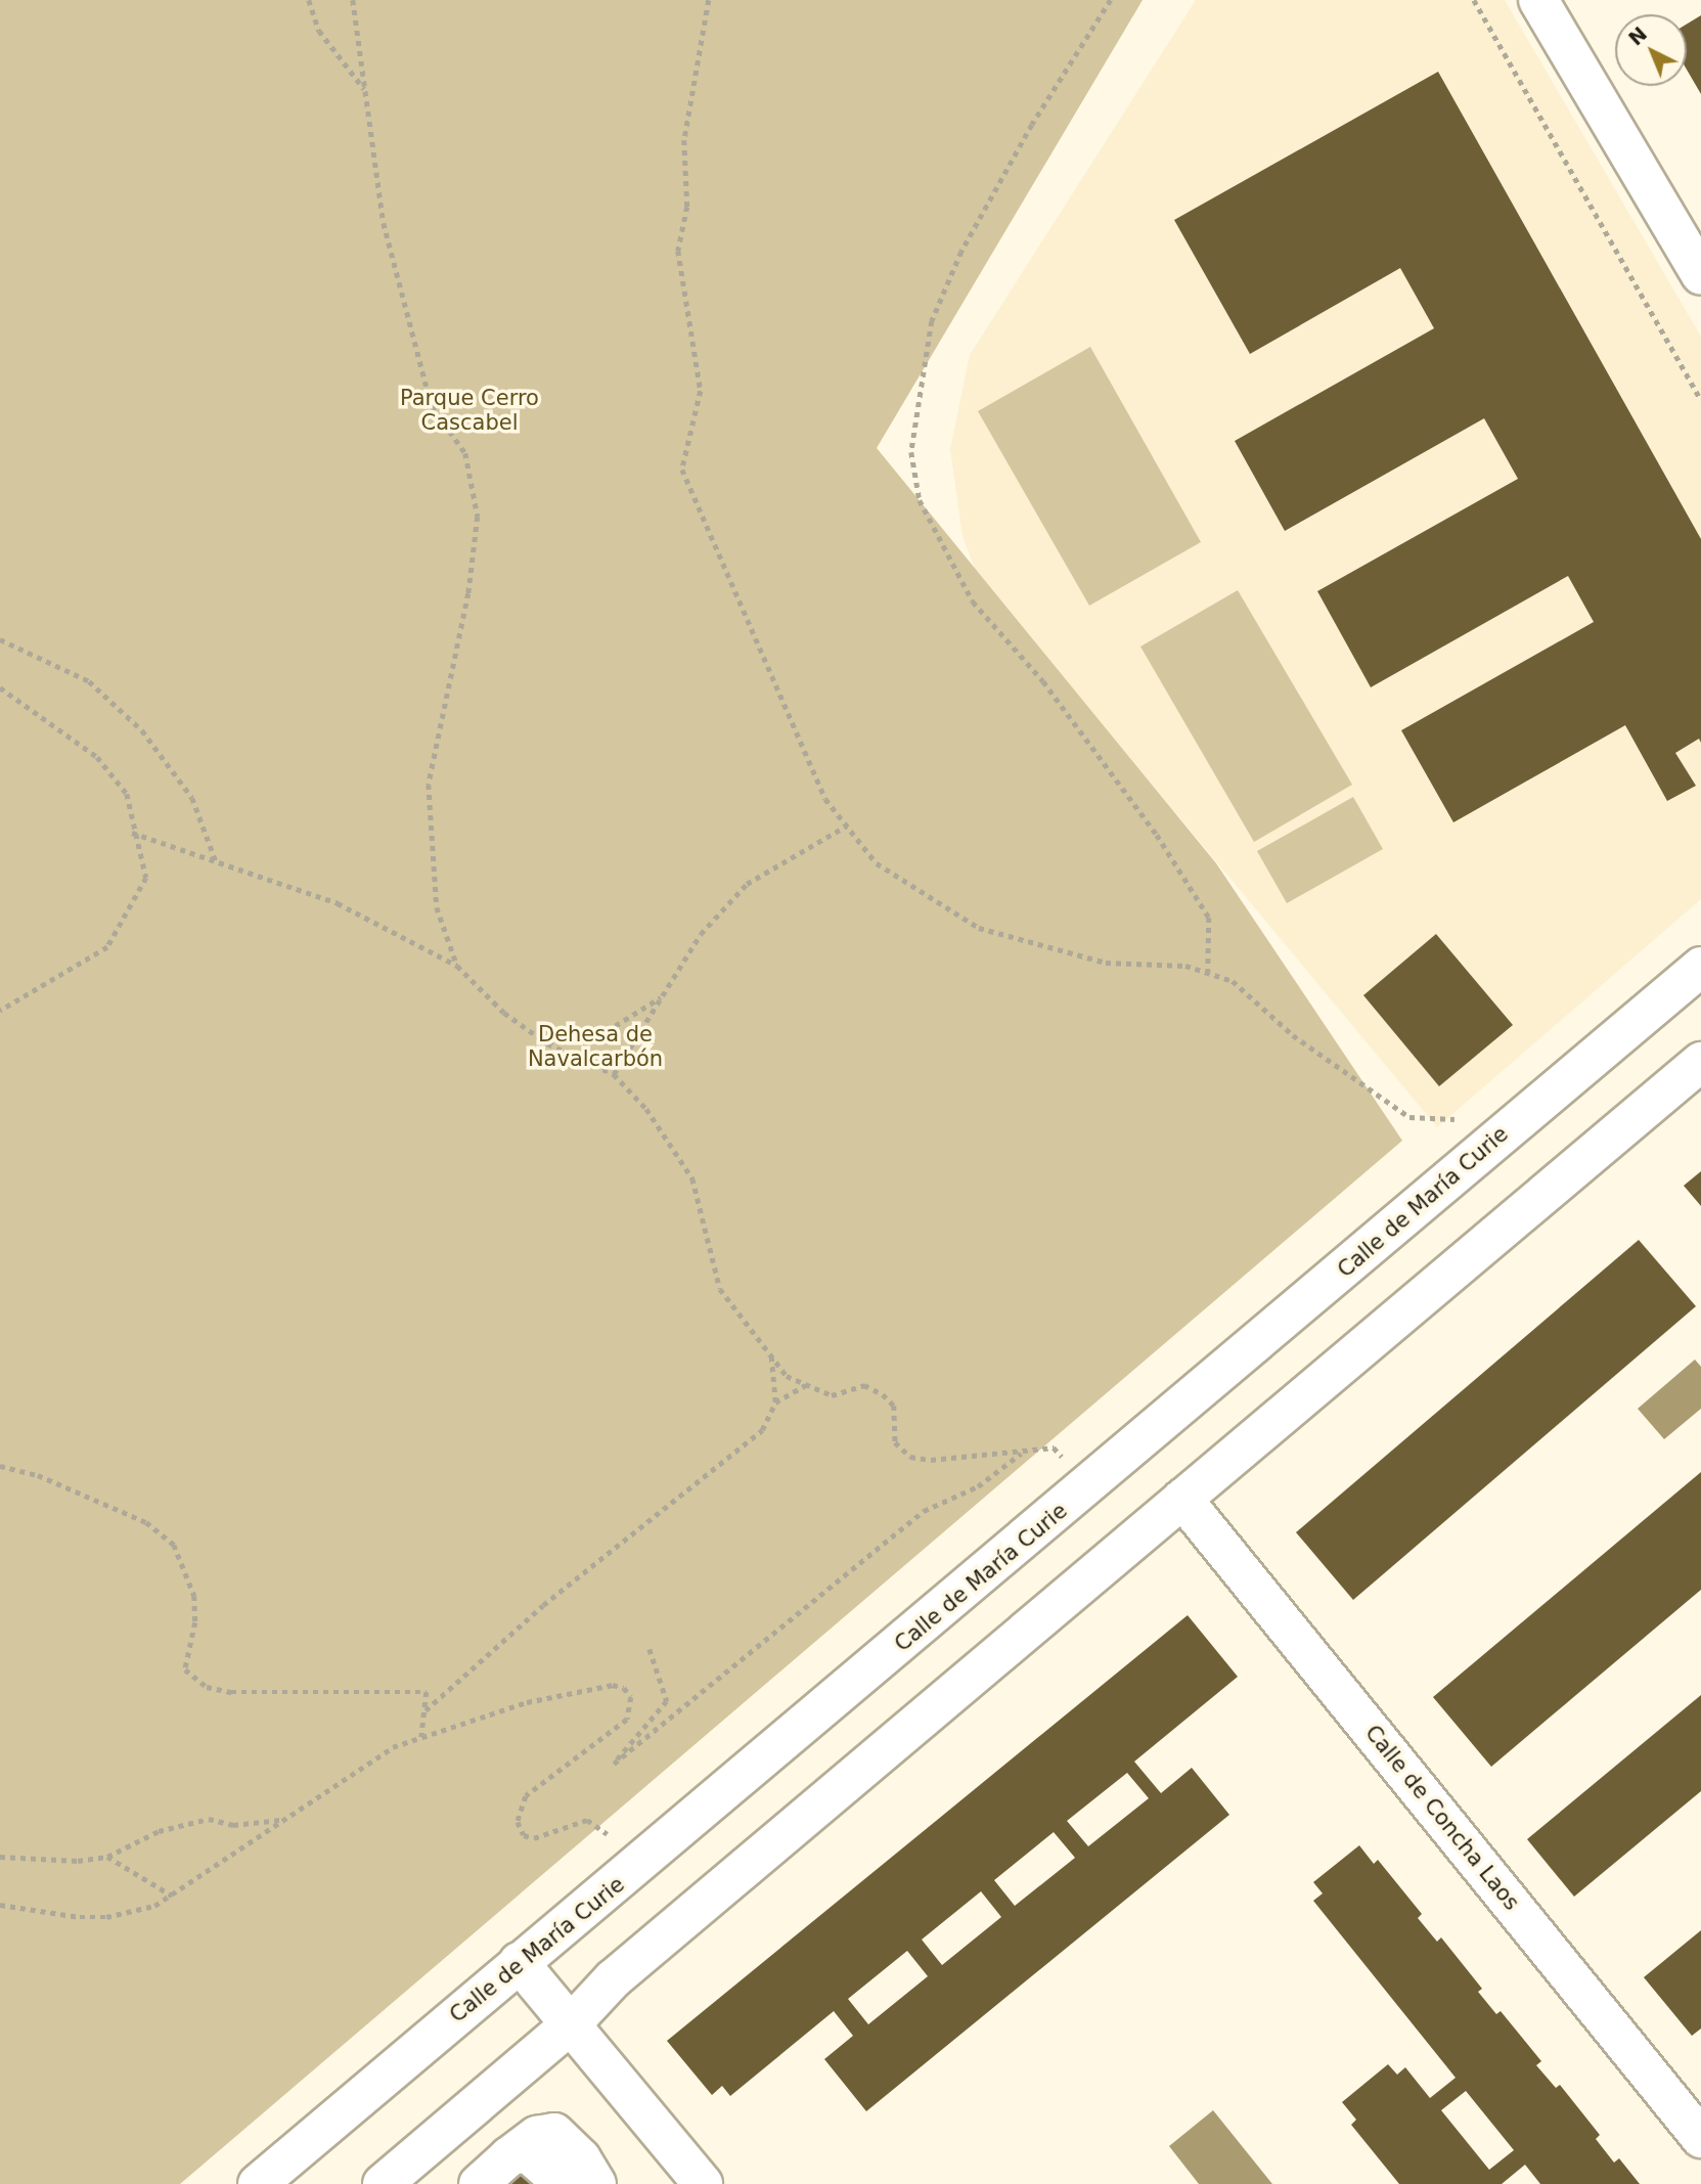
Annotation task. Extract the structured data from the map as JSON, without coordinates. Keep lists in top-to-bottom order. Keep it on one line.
{"streets":{"street":["Calle de María Curie","Calle de Concha Laos"]},"parks":["Parque Cerro Cascabel","Dehesa de Navalcarbón"],"north":"top left"}
